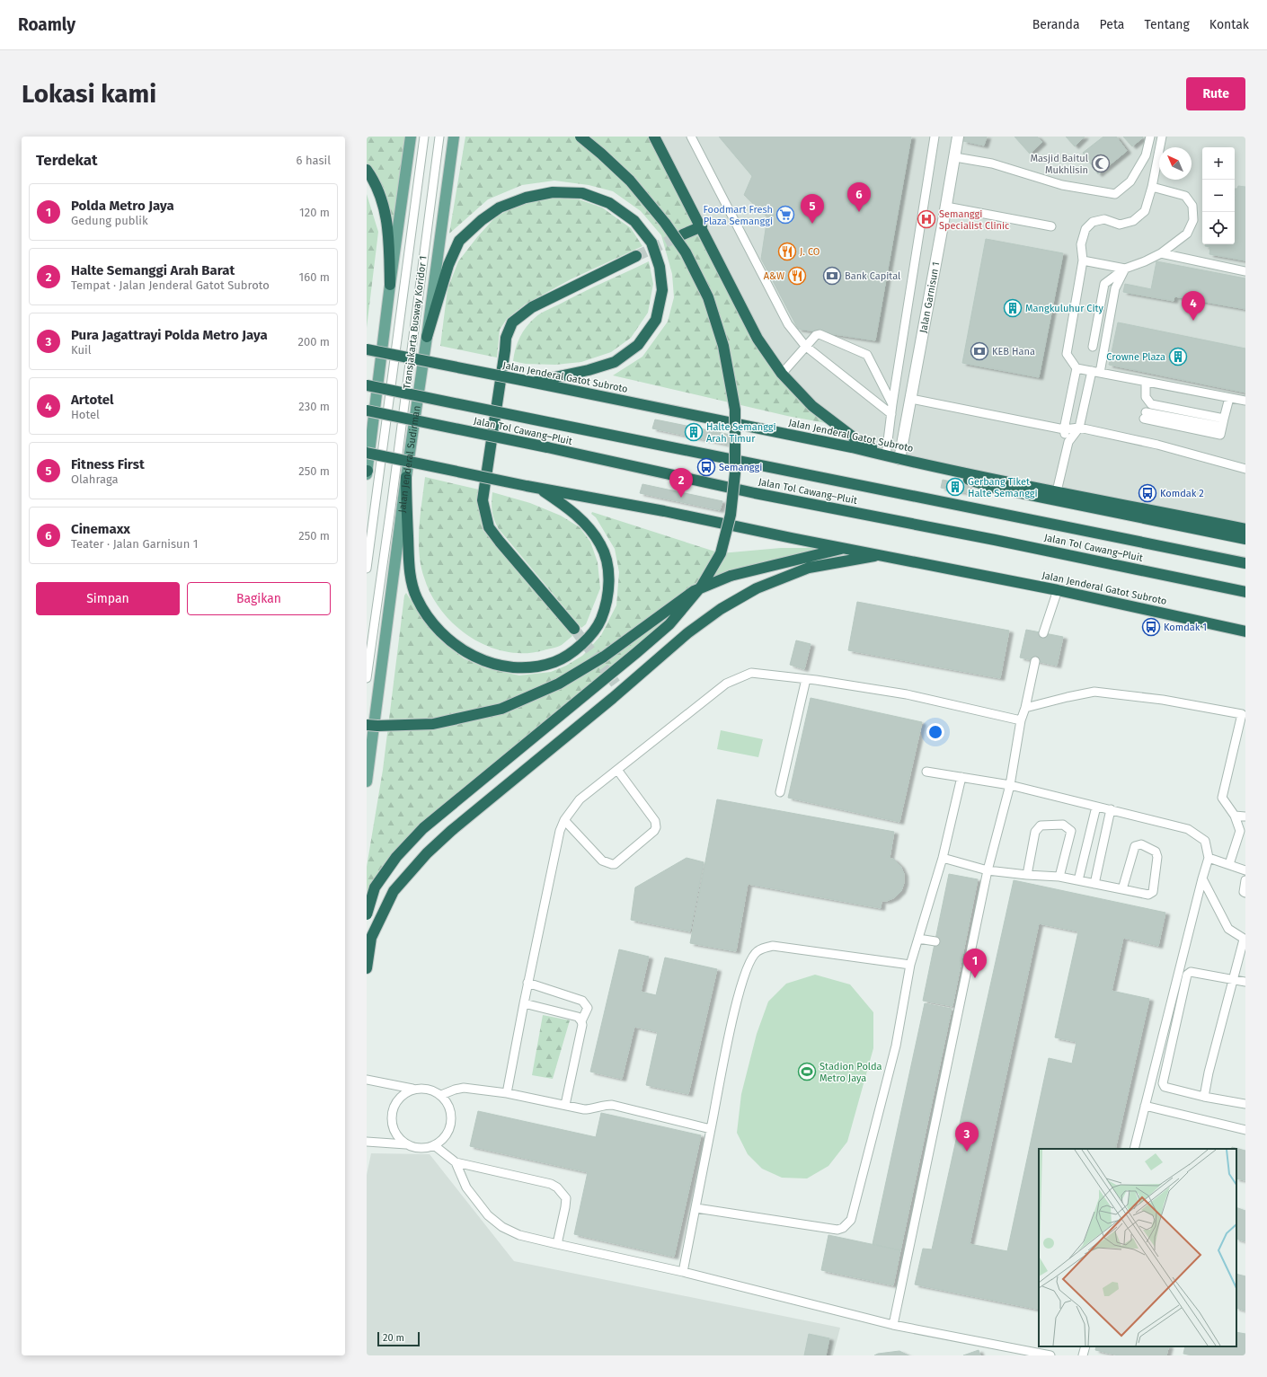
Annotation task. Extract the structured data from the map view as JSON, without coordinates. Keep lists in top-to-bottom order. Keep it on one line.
{"streets":{"highway":["Jalan Jenderal Gatot Subroto","Jalan Tol Cawang–Pluit"],"main road":["Jalan Jenderal Sudirman"],"street":["Jalan Garnisun 1"],"lane":["Transjakarta Busway Koridor 1"]},"crossings":[["Jalan Garnisun 1","Jalan Jenderal Gatot Subroto"]],"places":{"mosque":["Masjid Baitul Mukhlisin"],"supermarket":["Foodmart Fresh Plaza Semanggi"],"hospital":["Semanggi Specialist Clinic"],"restaurant":["J. CO","A&W"],"bank":["Bank Capital","KEB Hana"],"building":["Mangkuluhur City","Crowne Plaza","Halte Semanggi Arah Timur","Gerbang Tiket Halte Semanggi"],"bus stop":["Semanggi","Komdak 2","Komdak 1"],"sports":["Stadion Polda Metro Jaya"]},"scale_bar":"20 m","north":"top left","page":{"header":"Roamly","nav":["Beranda","Peta","Tentang","Kontak"],"buttons":["Rute",["Simpan","Bagikan"]],"title":"Lokasi kami","heading":["Terdekat","6 hasil"],"map_buttons":["+","−"],"pins":["6","5","4","2","1","3"],"list":[{"mark":"1","name":"Polda Metro Jaya","note":"Gedung publik","value":"120 m"},{"mark":"2","name":"Halte Semanggi Arah Barat","note":"Tempat · Jalan Jenderal Gatot Subroto","value":"160 m"},{"mark":"3","name":"Pura Jagattrayi Polda Metro Jaya","note":"Kuil","value":"200 m"},{"mark":"4","name":"Artotel","note":"Hotel","value":"230 m"},{"mark":"5","name":"Fitness First","note":"Olahraga","value":"250 m"},{"mark":"6","name":"Cinemaxx","note":"Teater · Jalan Garnisun 1","value":"250 m"}],"scale":"20 m"}}
